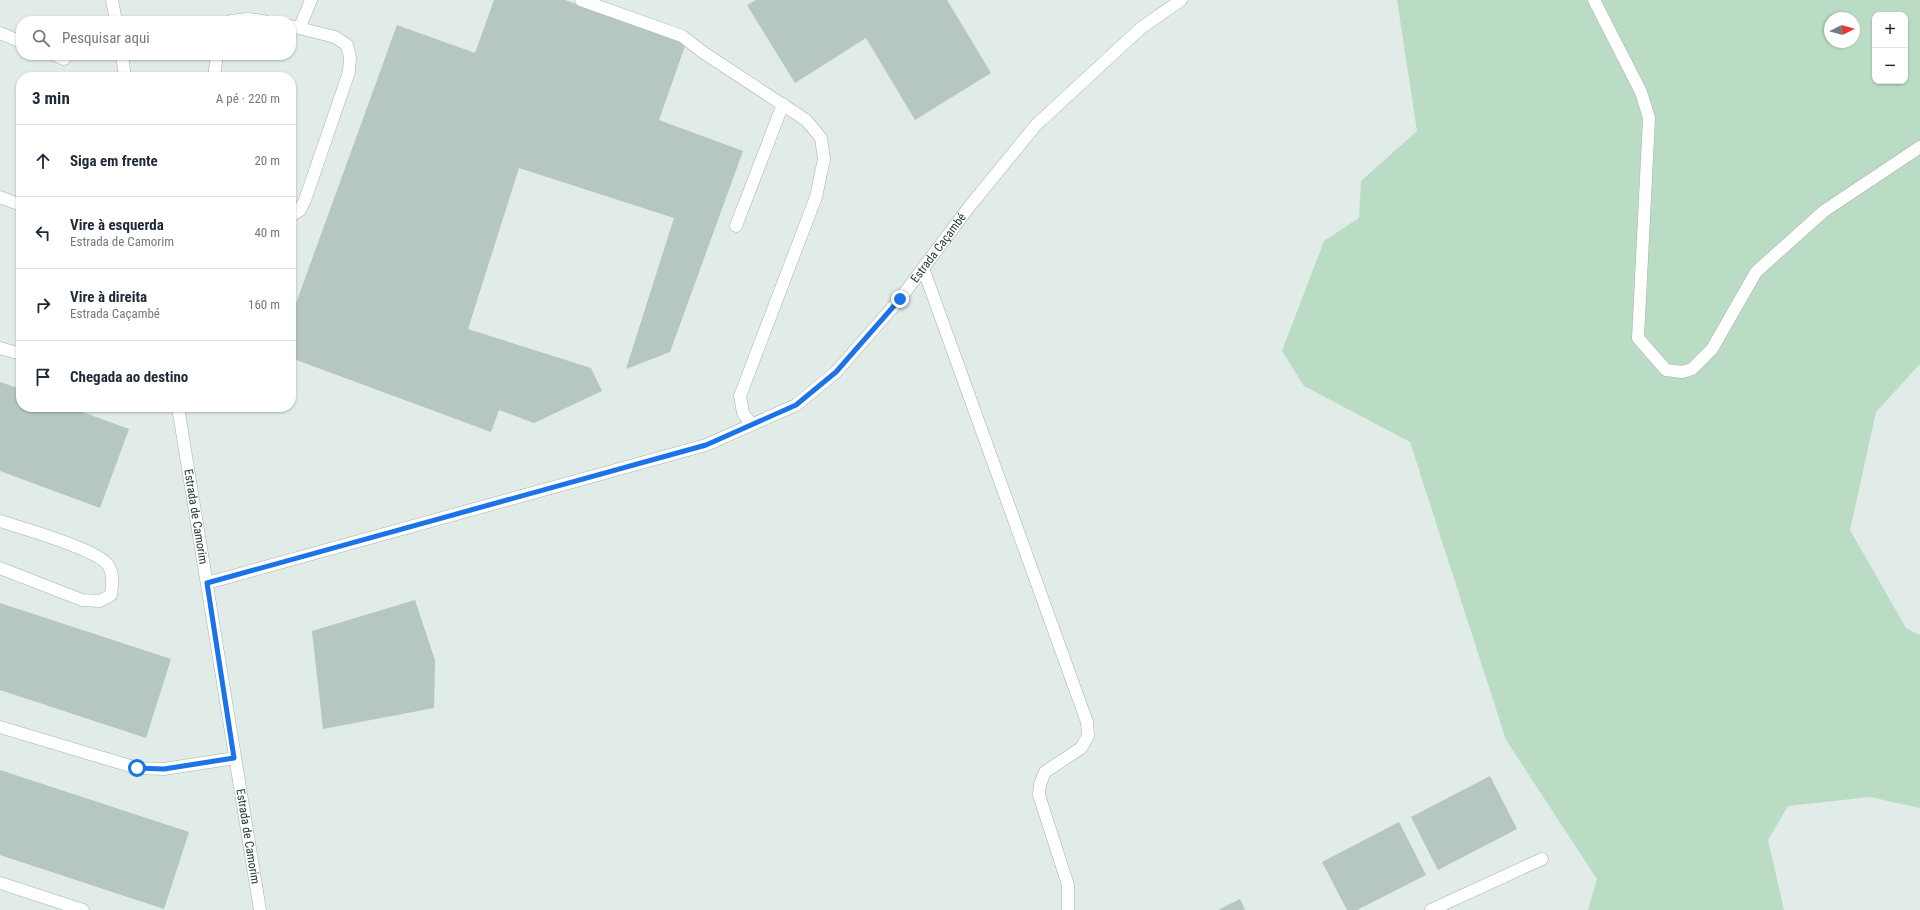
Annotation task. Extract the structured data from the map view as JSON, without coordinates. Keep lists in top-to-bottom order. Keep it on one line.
{"streets":{"street":["Estrada Caçambé","Estrada de Camorim"]},"crossings":[["Estrada Caçambé","Estrada de Camorim"]],"north":"right","page":{"map_buttons":["+","−"],"search":"Pesquisar aqui","heading":["3 min","A pé · 220 m"],"list":[["Siga em frente","20 m"],["Vire à esquerda","Estrada de Camorim","40 m"],["Vire à direita","Estrada Caçambé","160 m"],"Chegada ao destino"]}}
